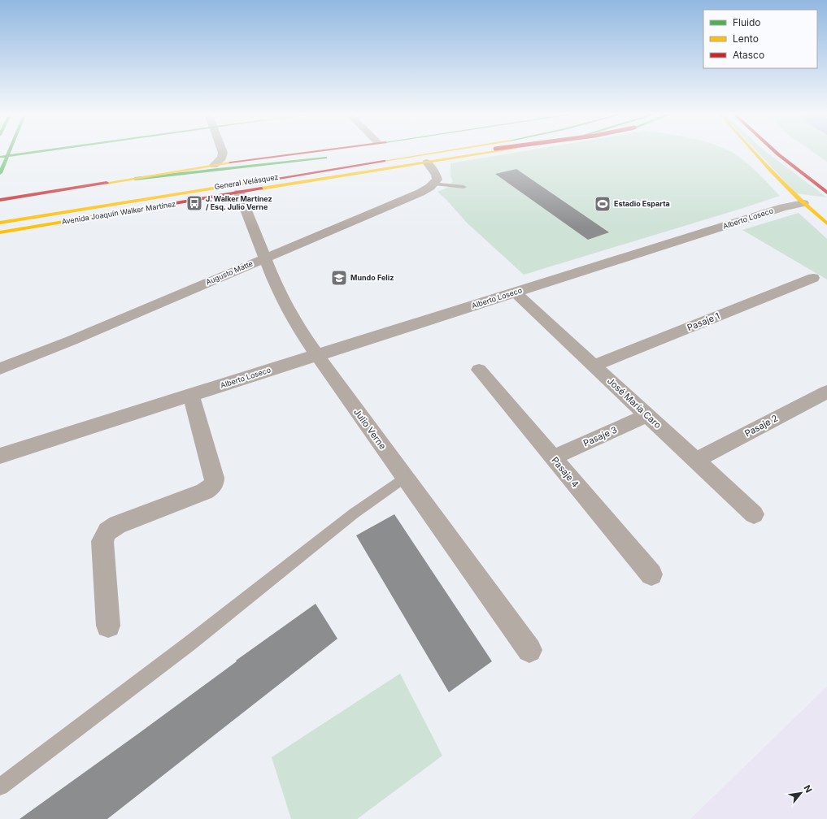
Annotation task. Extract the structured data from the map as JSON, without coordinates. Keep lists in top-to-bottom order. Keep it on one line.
{"streets":{"main road":["General Velásquez","Avenida Joaquín Walker Martínez"],"street":["Alberto Loseco","Augusto Matte","Pasaje 1","José María Caro","Pasaje 2","Julio Verne","Pasaje 3","Pasaje 4"]},"crossings":[["Avenida Joaquín Walker Martínez","Julio Verne"],["Alberto Loseco","José María Caro"],["Alberto Loseco","Julio Verne"],["Augusto Matte","Julio Verne"],["Pasaje 1","José María Caro"],["José María Caro","Pasaje 2"],["José María Caro","Pasaje 3"],["Pasaje 3","Pasaje 4"]],"places":{"bus stop":["J. Walker Martínez / Esq. Julio Verne"],"sports":["Estadio Esparta"],"school or university":["Mundo Feliz"]},"legend":["Fluido","Lento","Atasco"],"north":"top right"}
